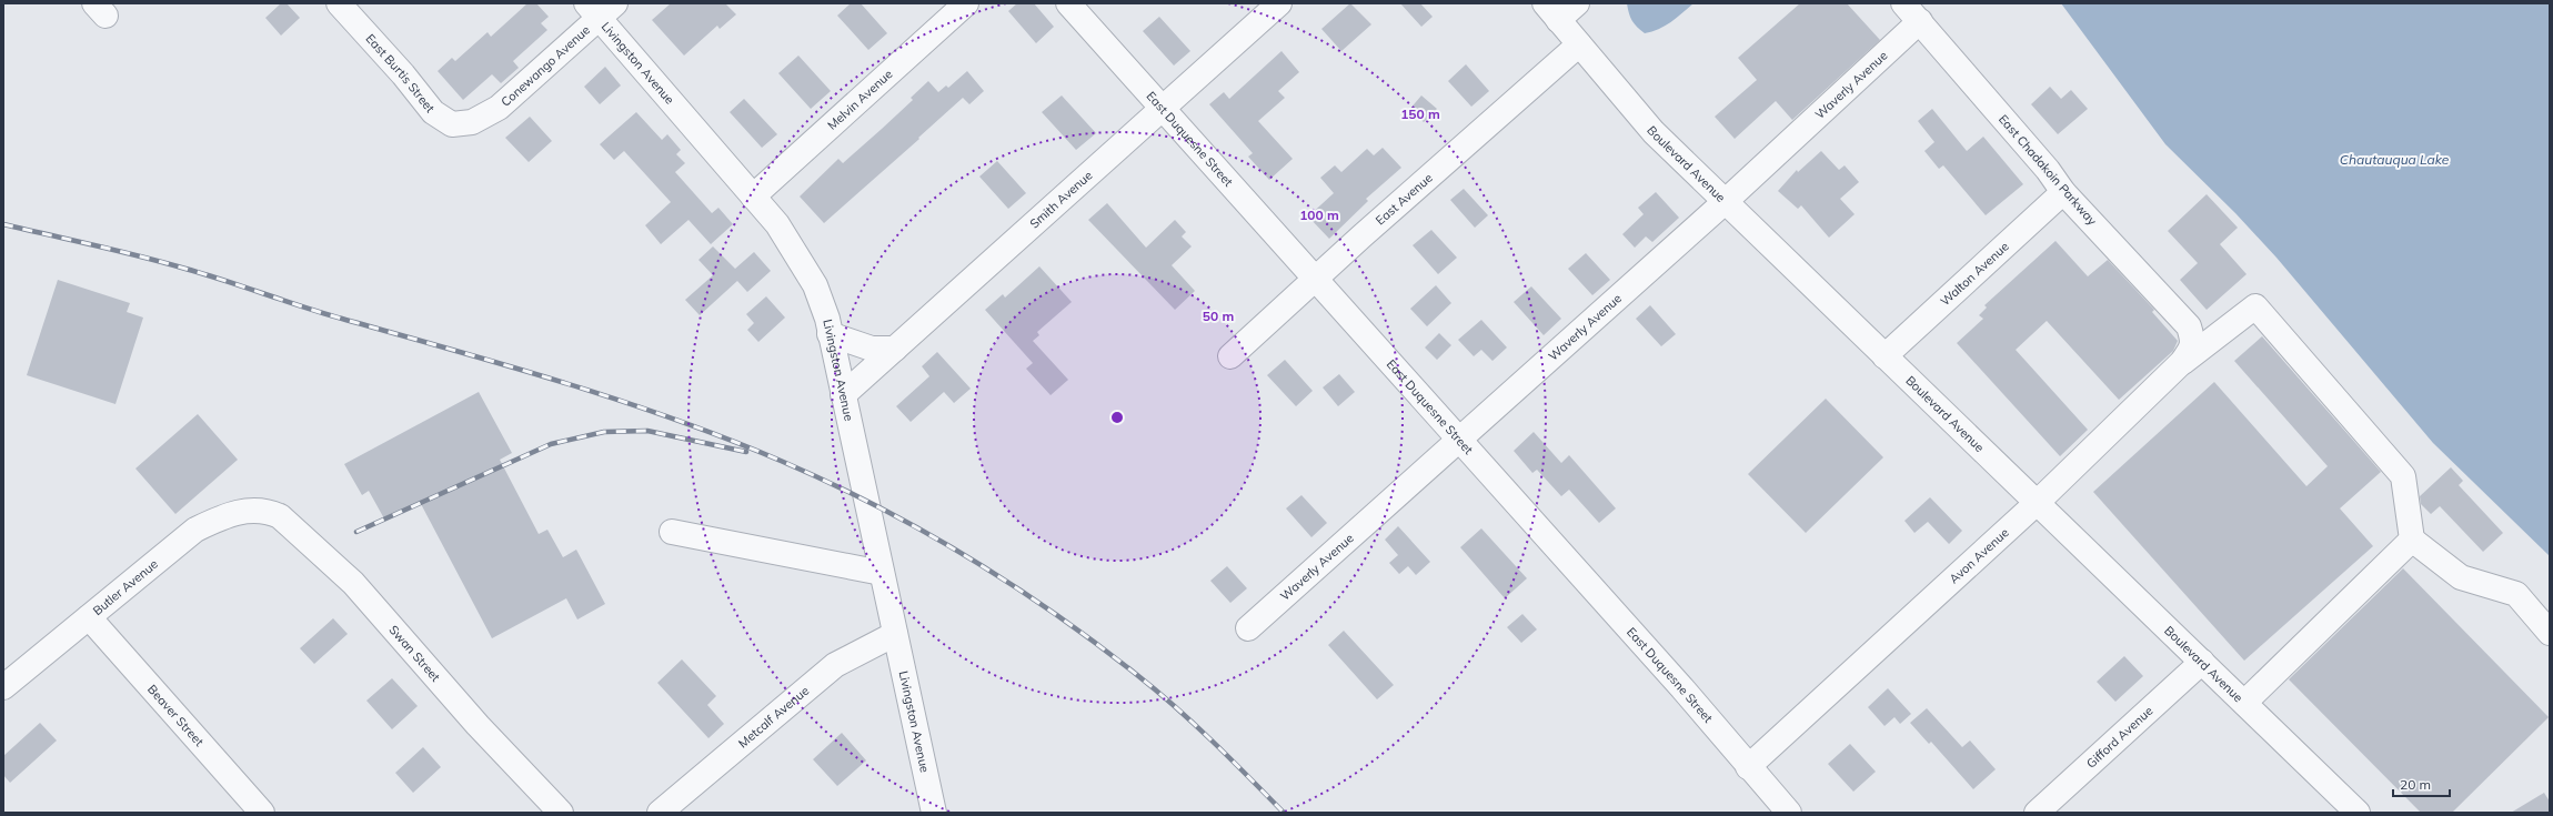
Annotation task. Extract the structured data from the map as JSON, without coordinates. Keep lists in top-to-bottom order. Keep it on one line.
{"streets":{"street":["Livingston Avenue","Conewango Avenue","East Burtis Street","Waverly Avenue","Melvin Avenue","East Duquesne Street","Boulevard Avenue","East Chadakoin Parkway","Smith Avenue","East Avenue","Walton Avenue","Avon Avenue","Butler Avenue","Swan Street","Beaver Street","Metcalf Avenue","Gifford Avenue"]},"crossings":[["Livingston Avenue","Conewango Avenue"],["Livingston Avenue","Melvin Avenue"],["Livingston Avenue","Smith Avenue"],["Livingston Avenue","Metcalf Avenue"],["Conewango Avenue","East Burtis Street"],["Waverly Avenue","East Duquesne Street"],["Waverly Avenue","Boulevard Avenue"],["Waverly Avenue","East Chadakoin Parkway"],["East Duquesne Street","Smith Avenue"],["East Duquesne Street","East Avenue"],["East Duquesne Street","Avon Avenue"],["Boulevard Avenue","East Avenue"],["Boulevard Avenue","Walton Avenue"],["Boulevard Avenue","Avon Avenue"],["Boulevard Avenue","Gifford Avenue"],["East Chadakoin Parkway","Walton Avenue"],["East Chadakoin Parkway","Avon Avenue"],["Butler Avenue","Swan Street"],["Butler Avenue","Beaver Street"]],"water":["Chautauqua Lake"],"scale_bar":"20 m","rings":["150 m","100 m","50 m"]}
